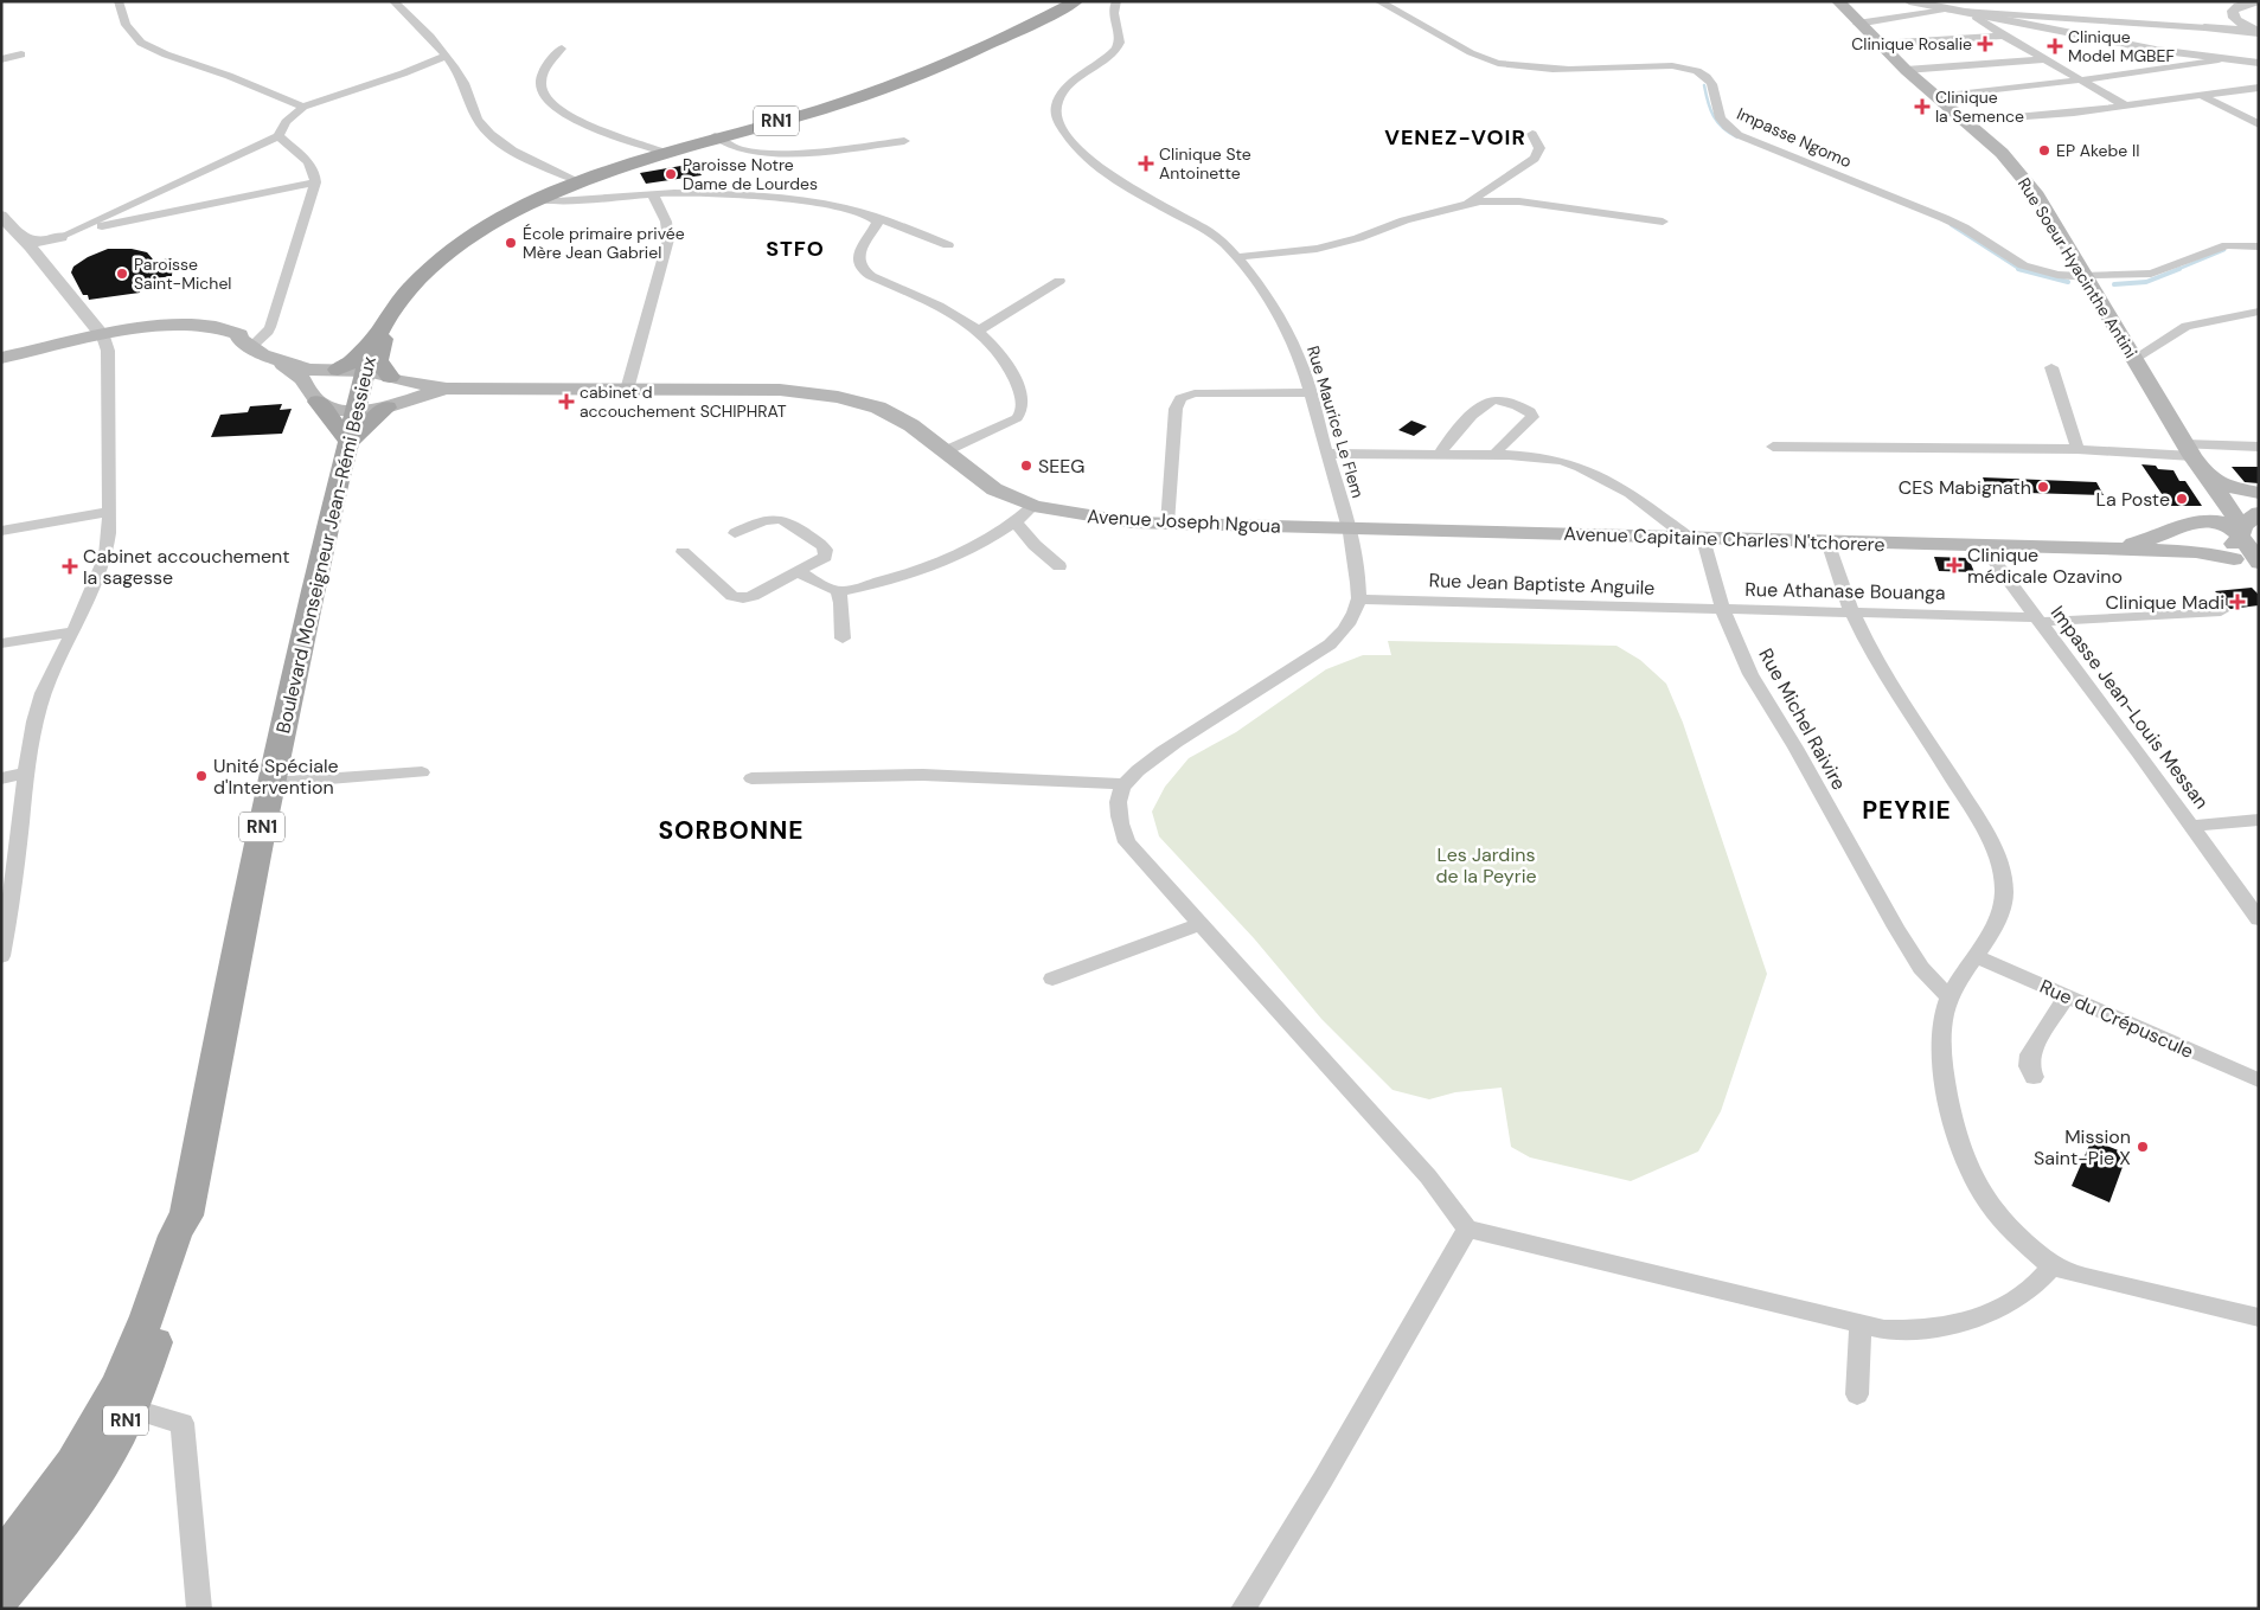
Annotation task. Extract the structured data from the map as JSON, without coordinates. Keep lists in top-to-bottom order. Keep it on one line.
{"streets":{"main road":["RN1","Rue Soeur Hyacinthe Antini","Avenue Joseph Ngoua","Avenue Capitaine Charles N'tchorere","Boulevard Monseigneur Jean-Rémi Bessieux"],"street":["Impasse Ngomo","Rue Maurice Le Flem","Rue Jean Baptiste Anguile","Rue Athanase Bouanga","Impasse Jean-Louis Messan","Rue Michel Raivire","Rue du Crépuscule"]},"crossings":[["Impasse Ngomo","Rue Soeur Hyacinthe Antini"],["Rue Maurice Le Flem","Avenue Joseph Ngoua"],["Rue Maurice Le Flem","Avenue Capitaine Charles N'tchorere"],["Rue Maurice Le Flem","Rue Jean Baptiste Anguile"],["Avenue Joseph Ngoua","Avenue Capitaine Charles N'tchorere"],["Avenue Capitaine Charles N'tchorere","Impasse Jean-Louis Messan"],["Avenue Capitaine Charles N'tchorere","Rue Michel Raivire"],["Rue Jean Baptiste Anguile","Rue Athanase Bouanga"],["Rue Jean Baptiste Anguile","Rue Michel Raivire"],["Rue Athanase Bouanga","Impasse Jean-Louis Messan"],["Rue Athanase Bouanga","Rue Michel Raivire"]],"districts":["VENEZ-VOIR","STFO","PEYRIE","SORBONNE"],"parks":["Les Jardins de la Peyrie"],"places":{"health":["Clinique Rosalie","Clinique Model MGBEF","Clinique la Semence","Clinique Ste Antoinette","cabinet d accouchement SCHIPHRAT","Clinique médicale Ozavino","Cabinet accouchement la sagesse","Clinique Madi"],"other":["EP Akebe II","Paroisse Notre Dame de Lourdes","École primaire privée Mère Jean Gabriel","Paroisse Saint-Michel","SEEG","CES Mabignath","La Poste","Unité Spéciale d'Intervention","Mission Saint-Pie X"]}}
